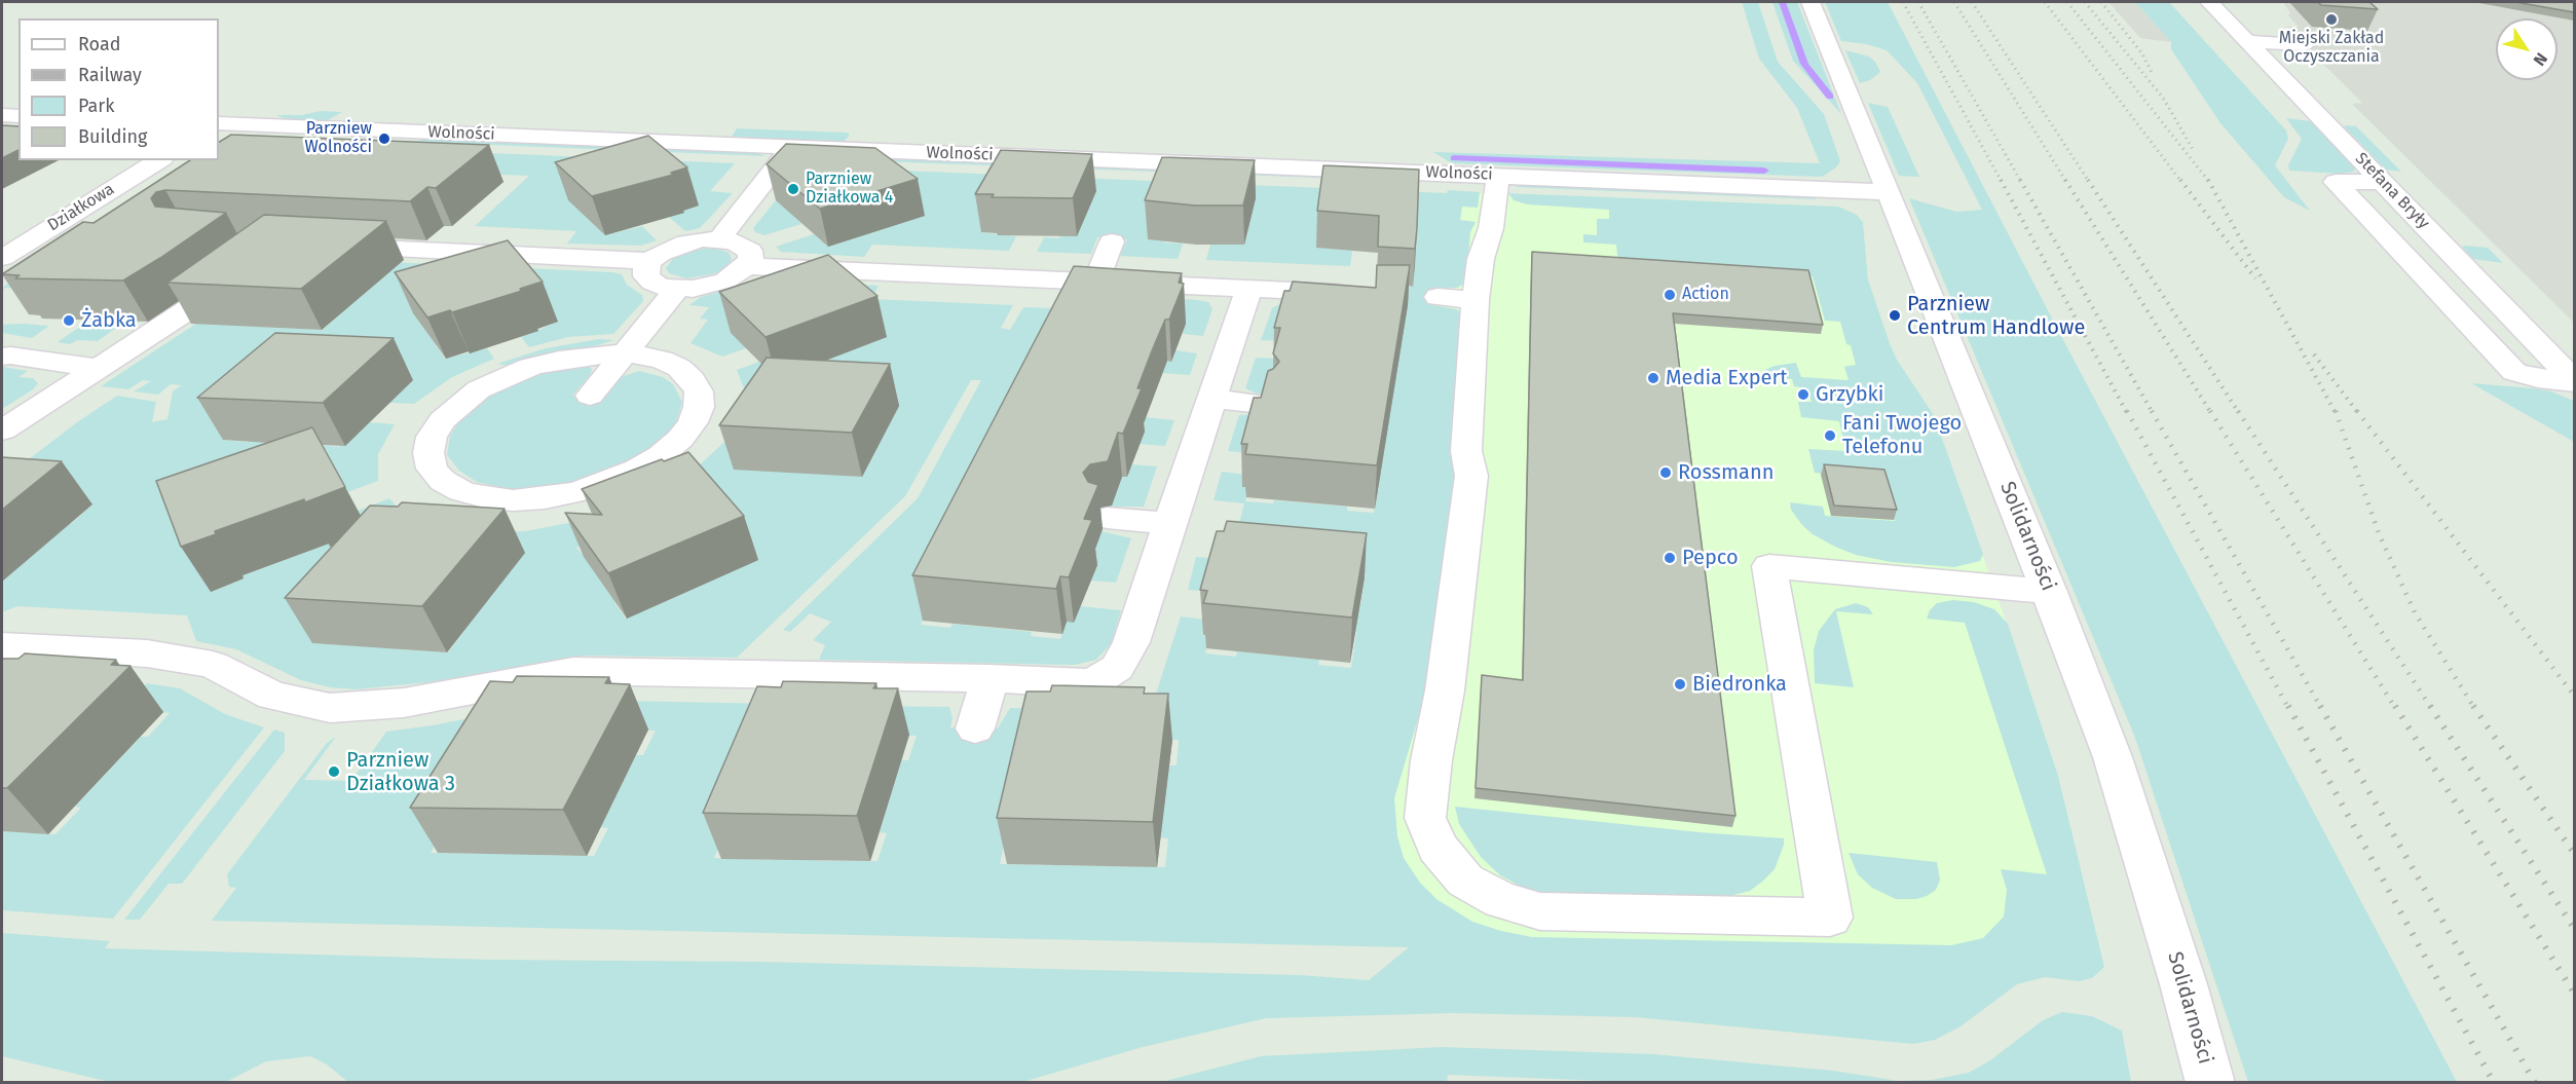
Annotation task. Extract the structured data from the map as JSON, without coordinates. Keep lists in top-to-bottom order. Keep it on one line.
{"streets":{"street":["Wolności","Stefana Bryły","Działkowa","Solidarności"]},"crossings":[["Wolności","Solidarności"]],"places":["Miejski Zakład Oczyszczania","Parzniew Wolności","Parzniew Działkowa 4","Action","Parzniew Centrum Handlowe","Żabka","Media Expert","Grzybki","Fani Twojego Telefonu","Rossmann","Pepco","Biedronka","Parzniew Działkowa 3"],"legend":["Road","Railway","Park","Building"],"north":"bottom right"}
